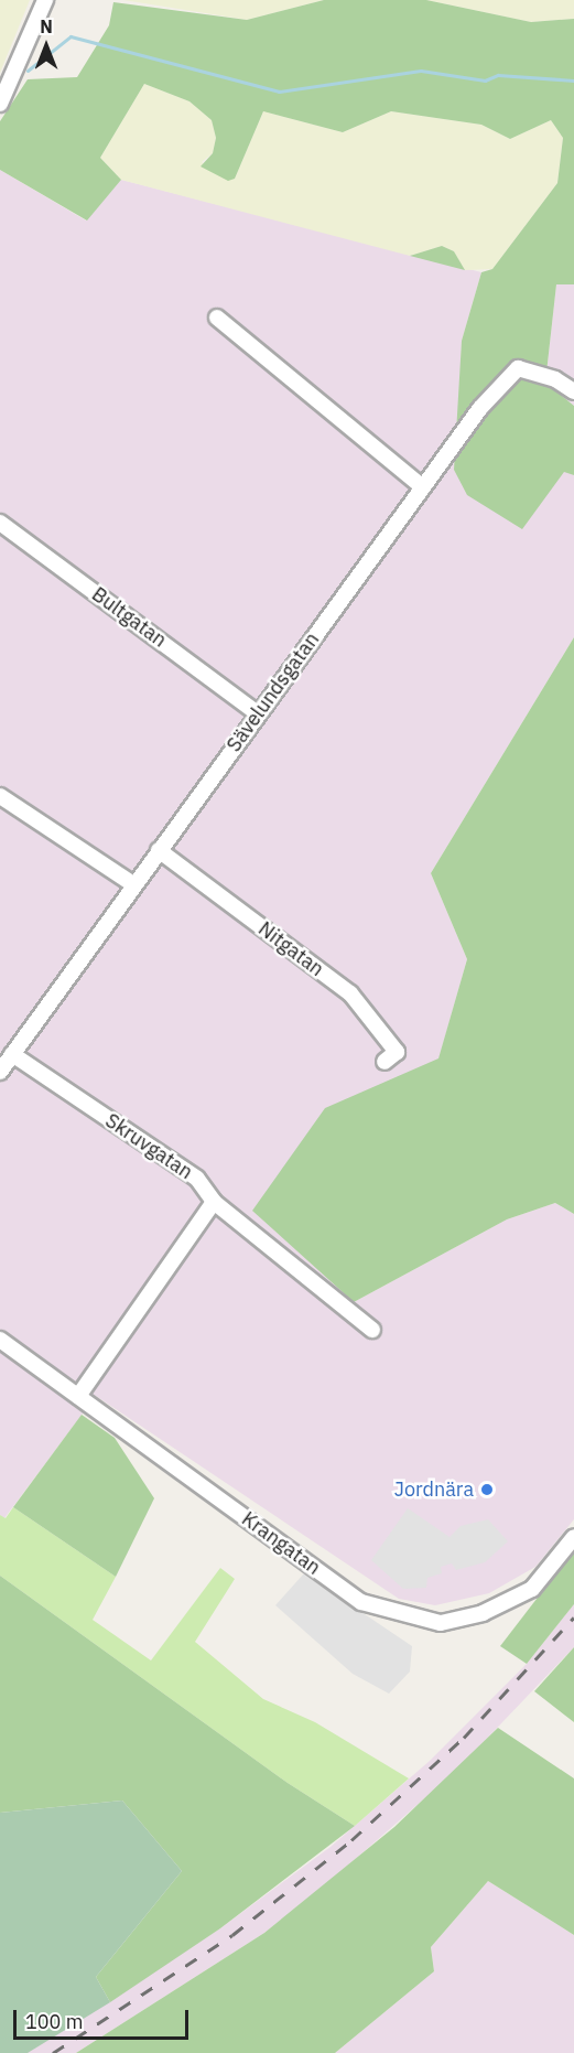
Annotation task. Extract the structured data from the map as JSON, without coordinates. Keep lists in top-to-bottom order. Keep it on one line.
{"streets":{"street":["Bultgatan","Sävelundsgatan","Nitgatan","Skruvgatan","Krangatan"]},"crossings":[["Bultgatan","Sävelundsgatan"],["Sävelundsgatan","Nitgatan"],["Sävelundsgatan","Skruvgatan"]],"places":["Jordnära"],"scale_bar":"100 m","north":"top"}
